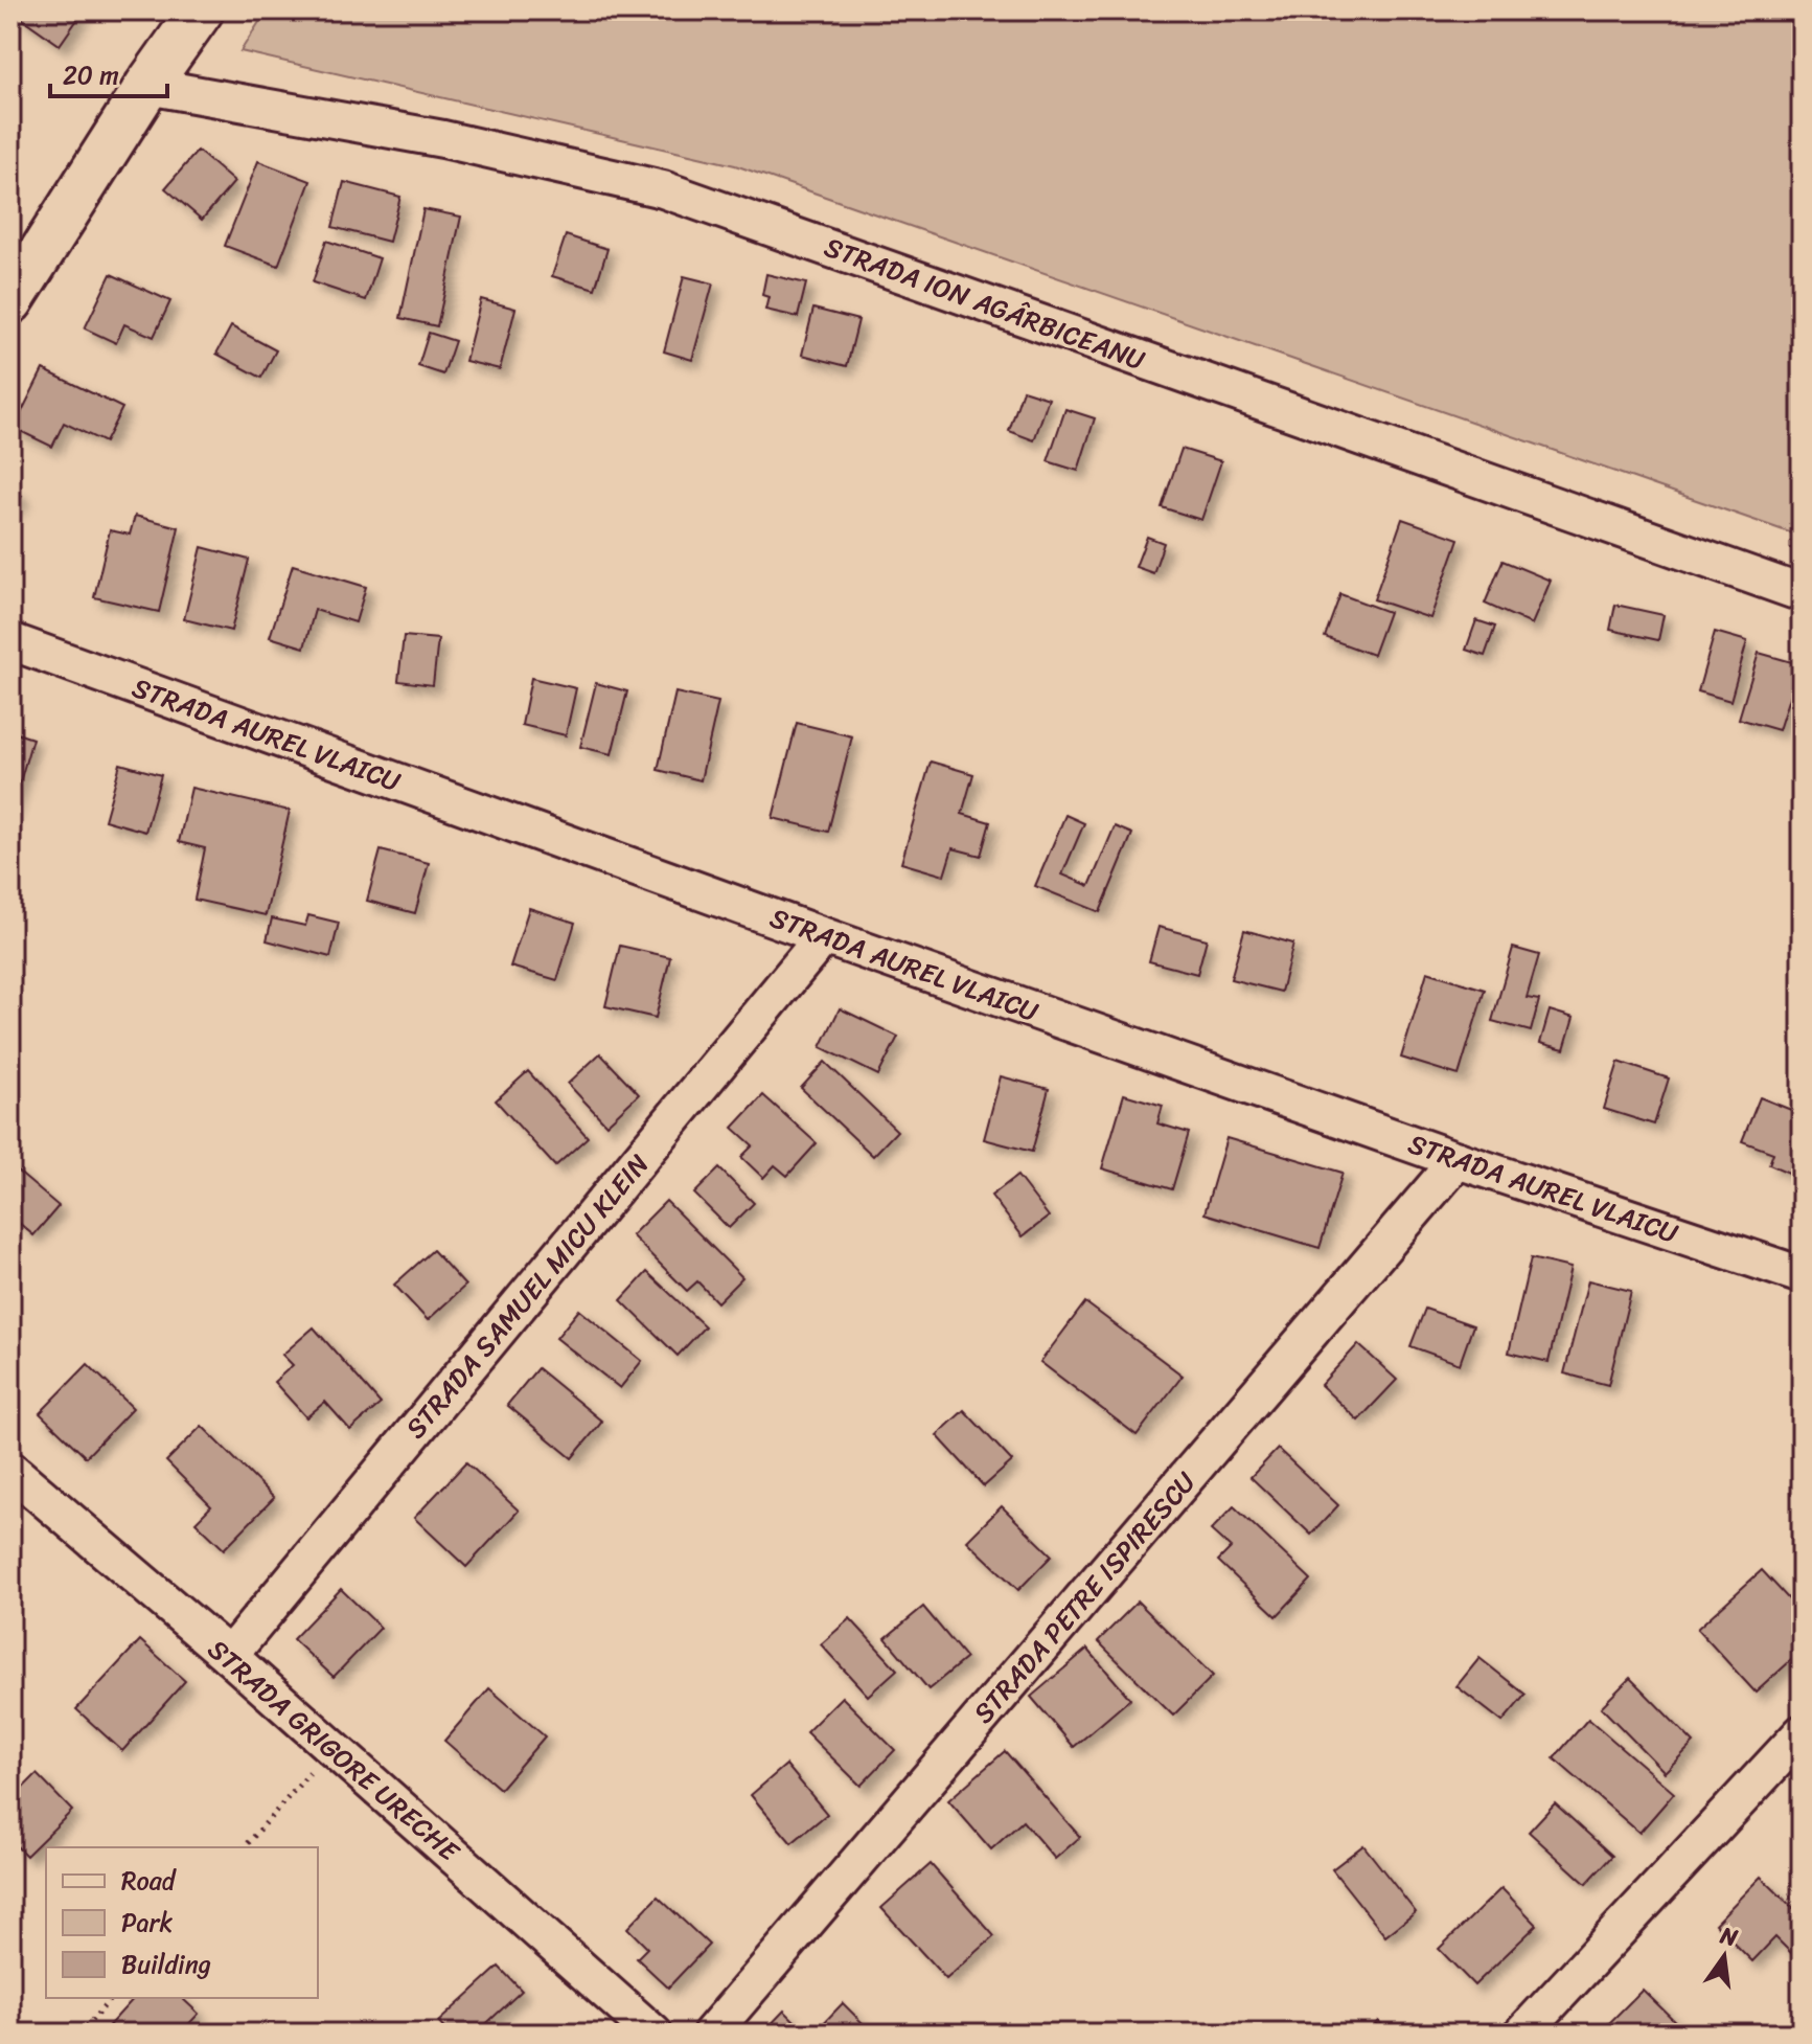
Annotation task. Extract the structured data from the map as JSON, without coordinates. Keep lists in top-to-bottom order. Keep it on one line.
{"streets":{"street":["STRADA ION AGÂRBICEANU","STRADA AUREL VLAICU","STRADA SAMUEL MICU KLEIN","STRADA PETRE ISPIRESCU","STRADA GRIGORE URECHE"]},"crossings":[["STRADA AUREL VLAICU","STRADA SAMUEL MICU KLEIN"],["STRADA AUREL VLAICU","STRADA PETRE ISPIRESCU"],["STRADA SAMUEL MICU KLEIN","STRADA GRIGORE URECHE"]],"legend":["Road","Park","Building"],"scale_bar":"20 m","north":"top"}
